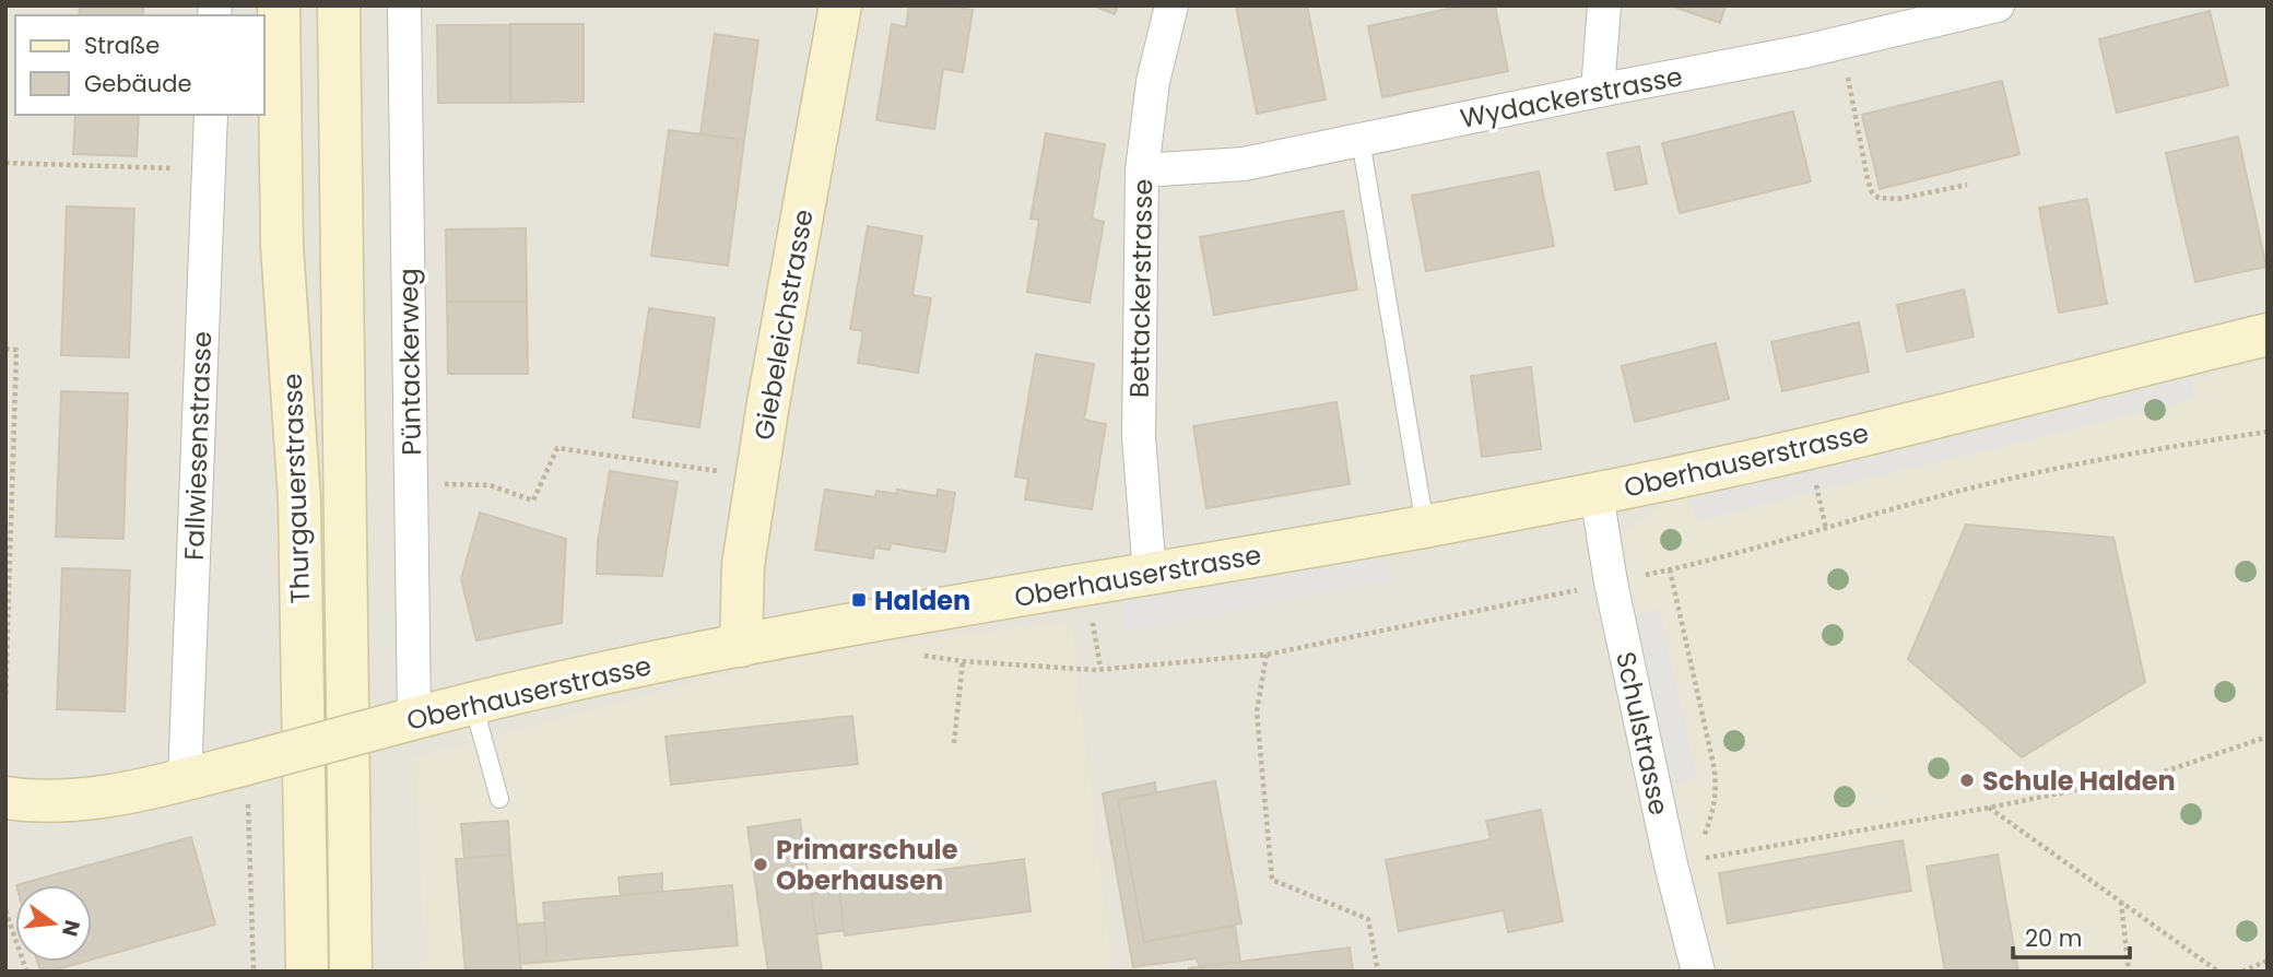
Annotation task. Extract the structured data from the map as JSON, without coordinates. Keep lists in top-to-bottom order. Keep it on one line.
{"streets":{"street":["Wydackerstrasse","Bettackerstrasse","Giebeleichstrasse","Püntackerweg","Fallwiesenstrasse","Oberhauserstrasse","Thurgauerstrasse","Schulstrasse"]},"crossings":[["Wydackerstrasse","Bettackerstrasse"],["Bettackerstrasse","Oberhauserstrasse"],["Giebeleichstrasse","Oberhauserstrasse"],["Püntackerweg","Oberhauserstrasse"],["Fallwiesenstrasse","Oberhauserstrasse"],["Oberhauserstrasse","Schulstrasse"]],"places":{"transit":["Halden"],"other":["Schule Halden","Primarschule Oberhausen"]},"legend":["Straße","Gebäude"],"scale_bar":"20 m","north":"right"}
